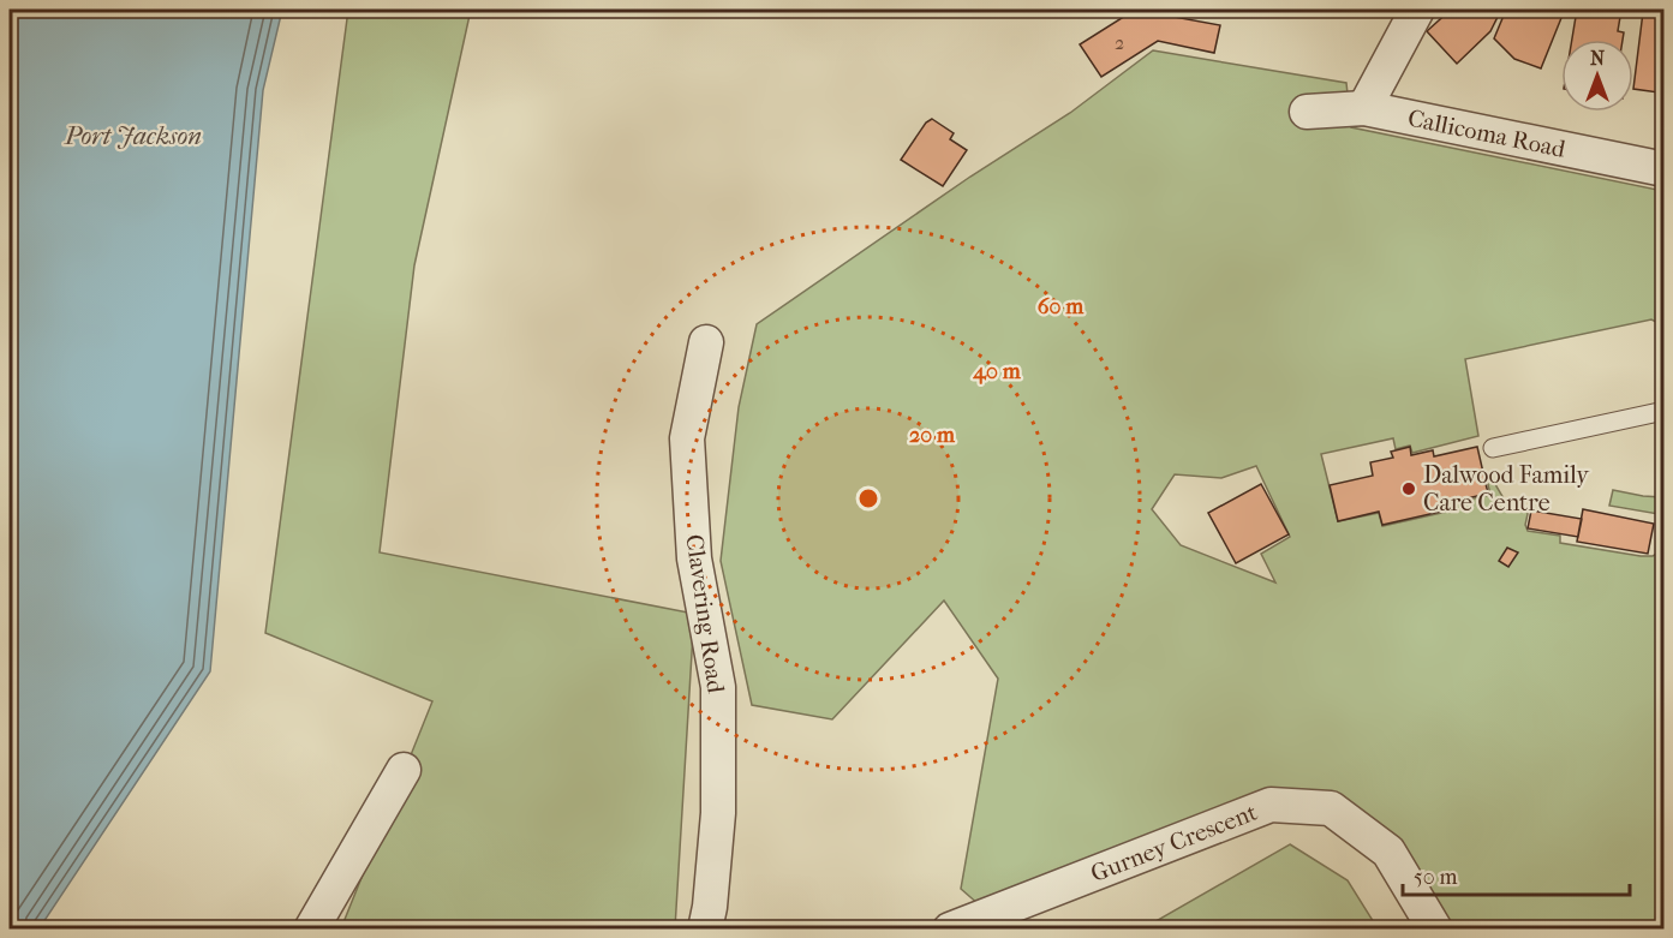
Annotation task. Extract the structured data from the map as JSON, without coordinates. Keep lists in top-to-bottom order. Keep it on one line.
{"streets":{"street":["Callicoma Road","Clavering Road","Gurney Crescent"]},"water":["Port Jackson"],"places":["Dalwood Family Care Centre"],"house_numbers":["2"],"scale_bar":"50 m","north":"top","rings":["60 m","40 m","20 m"]}
